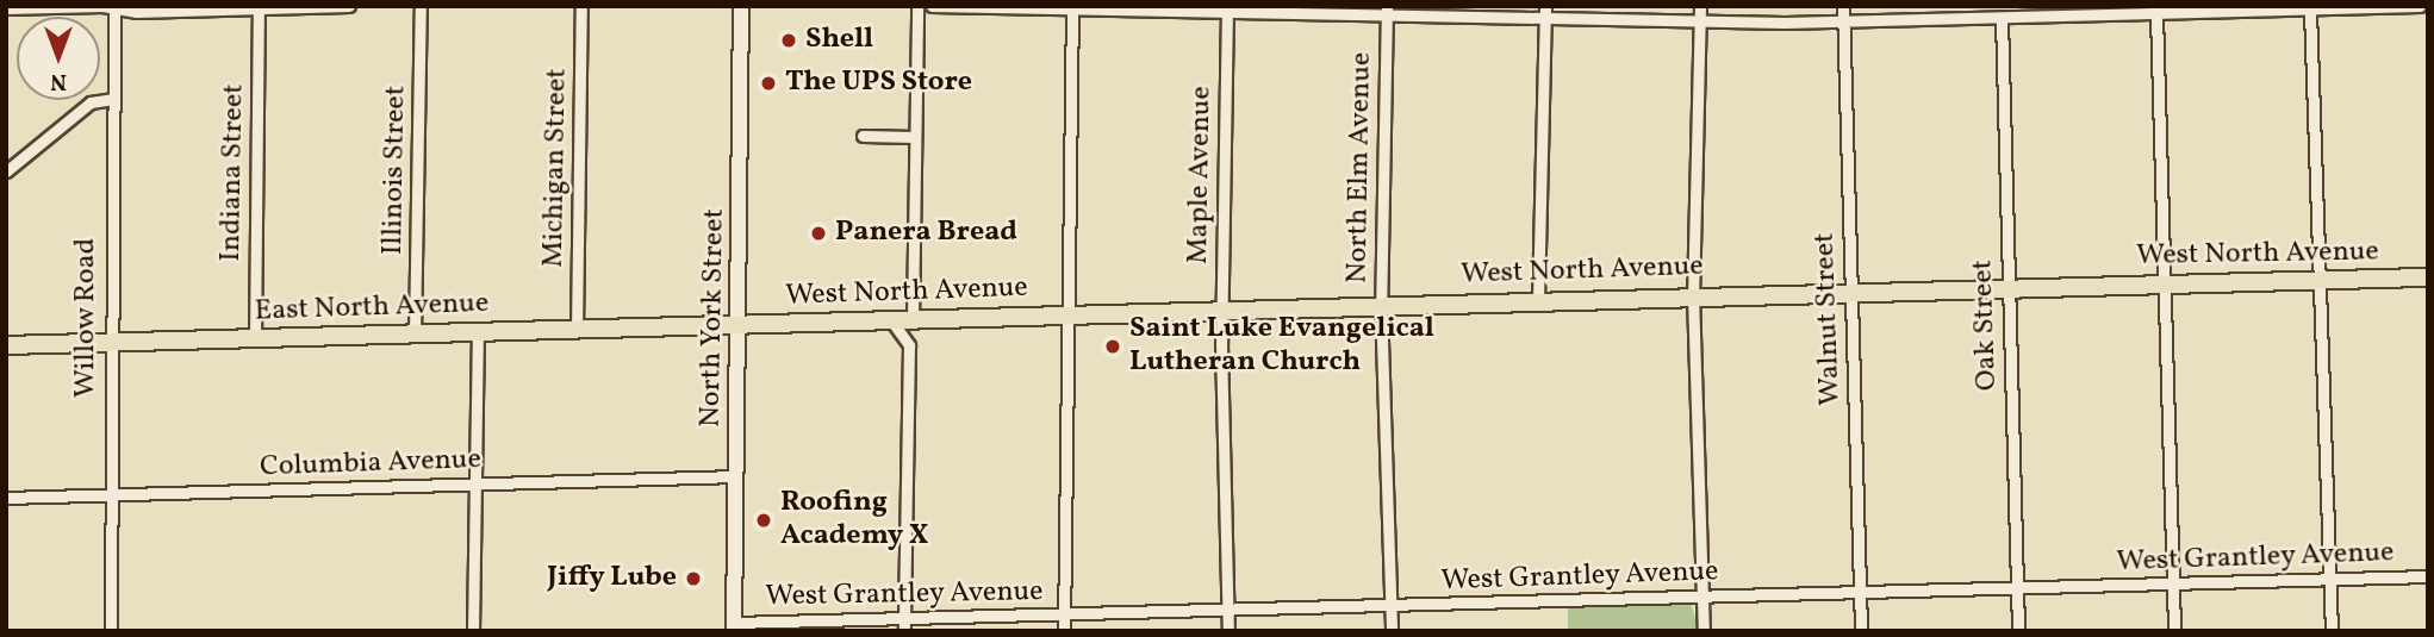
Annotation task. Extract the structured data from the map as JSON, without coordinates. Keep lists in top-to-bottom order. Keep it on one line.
{"streets":{"main road":["West North Avenue","East North Avenue","North York Street"],"street":["Michigan Street","North Elm Avenue","Illinois Street","Indiana Street","Maple Avenue","Willow Road","Walnut Street","Oak Street","Columbia Avenue","West Grantley Avenue"]},"crossings":[["Michigan Street","East North Avenue"],["North Elm Avenue","West North Avenue"],["North Elm Avenue","West Grantley Avenue"],["Illinois Street","East North Avenue"],["Indiana Street","East North Avenue"],["Maple Avenue","West North Avenue"],["Maple Avenue","West Grantley Avenue"],["West North Avenue","East North Avenue"],["West North Avenue","North York Street"],["West North Avenue","Walnut Street"],["West North Avenue","Oak Street"],["East North Avenue","Willow Road"],["East North Avenue","North York Street"],["Willow Road","Columbia Avenue"],["North York Street","Columbia Avenue"],["North York Street","West Grantley Avenue"],["Walnut Street","West Grantley Avenue"],["Oak Street","West Grantley Avenue"]],"places":["Shell","The UPS Store","Panera Bread","Saint Luke Evangelical Lutheran Church","Roofing Academy X","Jiffy Lube"],"north":"bottom"}
